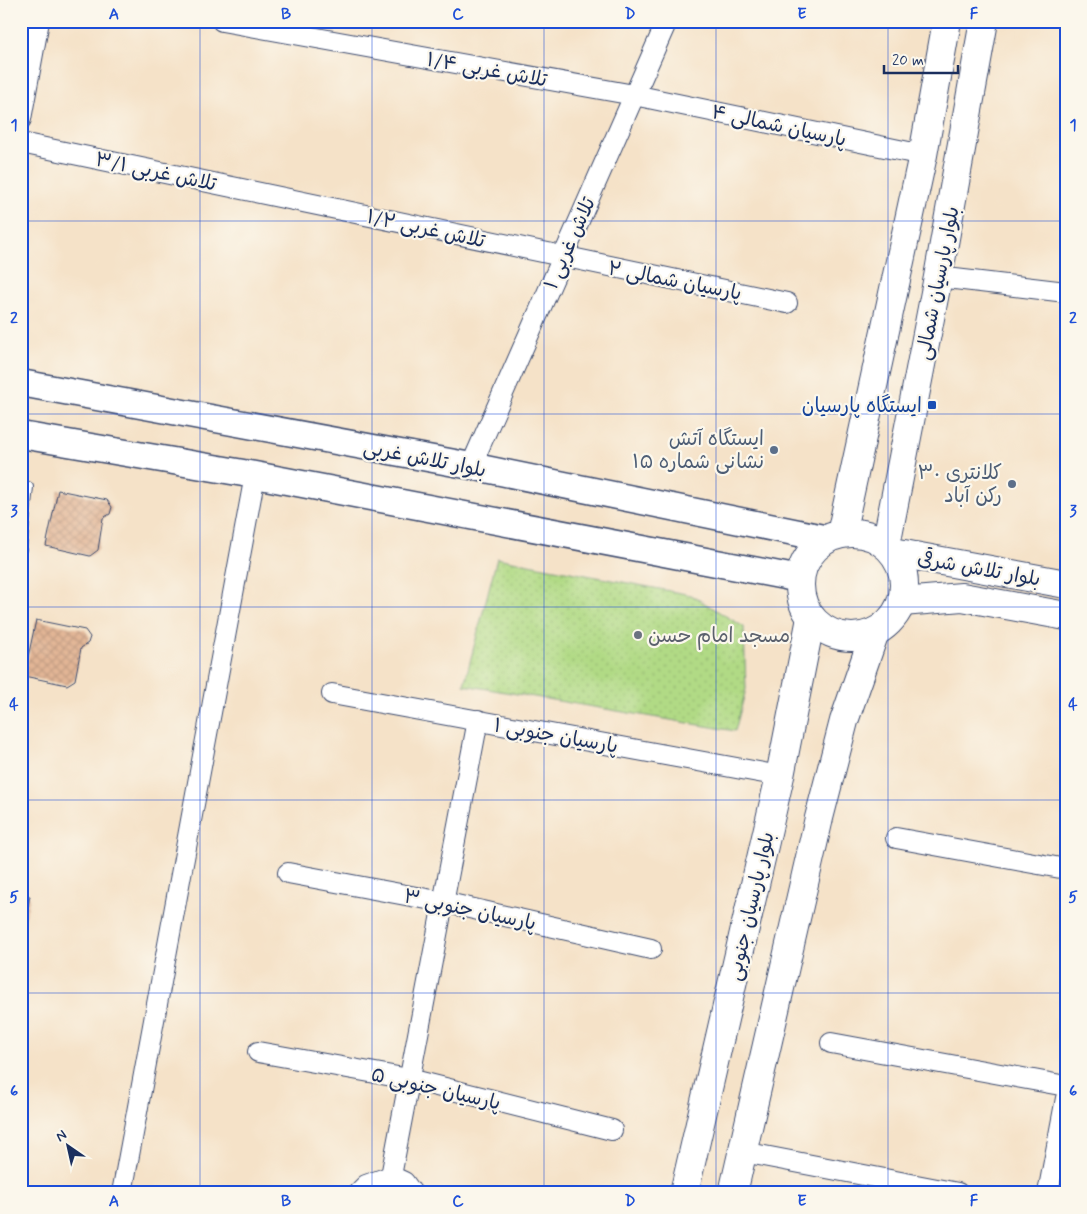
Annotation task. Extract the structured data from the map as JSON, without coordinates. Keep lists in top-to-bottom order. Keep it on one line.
{"streets":{"main road":["بلوار پارسیان شمالی","بلوار تلاش شرقی","بلوار پارسیان جنوبی"],"street":["۱/۴ تلاش غربی","۴ پارسیان شمالی","۳/۱ تلاش غربی","۱/۲ تلاش غربی","۱ تلاش غربی","۲ پارسیان شمالی","بلوار تلاش غربی","۱ پارسیان جنوبی","۳ پارسیان جنوبی","۵ پارسیان جنوبی"]},"crossings":[["۱/۴ تلاش غربی","۴ پارسیان شمالی"],["۱/۴ تلاش غربی","۱ تلاش غربی"],["۴ پارسیان شمالی","۱ تلاش غربی"],["۴ پارسیان شمالی","بلوار پارسیان شمالی"],["۳/۱ تلاش غربی","۱/۲ تلاش غربی"],["۱/۲ تلاش غربی","۱ تلاش غربی"],["۱/۲ تلاش غربی","۲ پارسیان شمالی"],["۱ تلاش غربی","۲ پارسیان شمالی"],["۱ تلاش غربی","بلوار تلاش غربی"],["بلوار پارسیان شمالی","بلوار تلاش غربی"],["بلوار پارسیان شمالی","بلوار تلاش شرقی"],["بلوار پارسیان شمالی","بلوار پارسیان جنوبی"],["بلوار تلاش غربی","بلوار تلاش شرقی"],["بلوار تلاش غربی","بلوار پارسیان جنوبی"],["بلوار تلاش شرقی","بلوار پارسیان جنوبی"],["۱ پارسیان جنوبی","بلوار پارسیان جنوبی"]],"places":{"transit":["ایستگاه پارسیان"],"other":["ایستگاه آتش نشانی شماره ۱۵","کلانتری ۳۰ رکن آباد","مسجد امام حسن"]},"scale_bar":"20 m","north":"top left","grid":{"columns":["A","B","C","D","E","F"],"rows":["1","2","3","4","5","6"]}}
